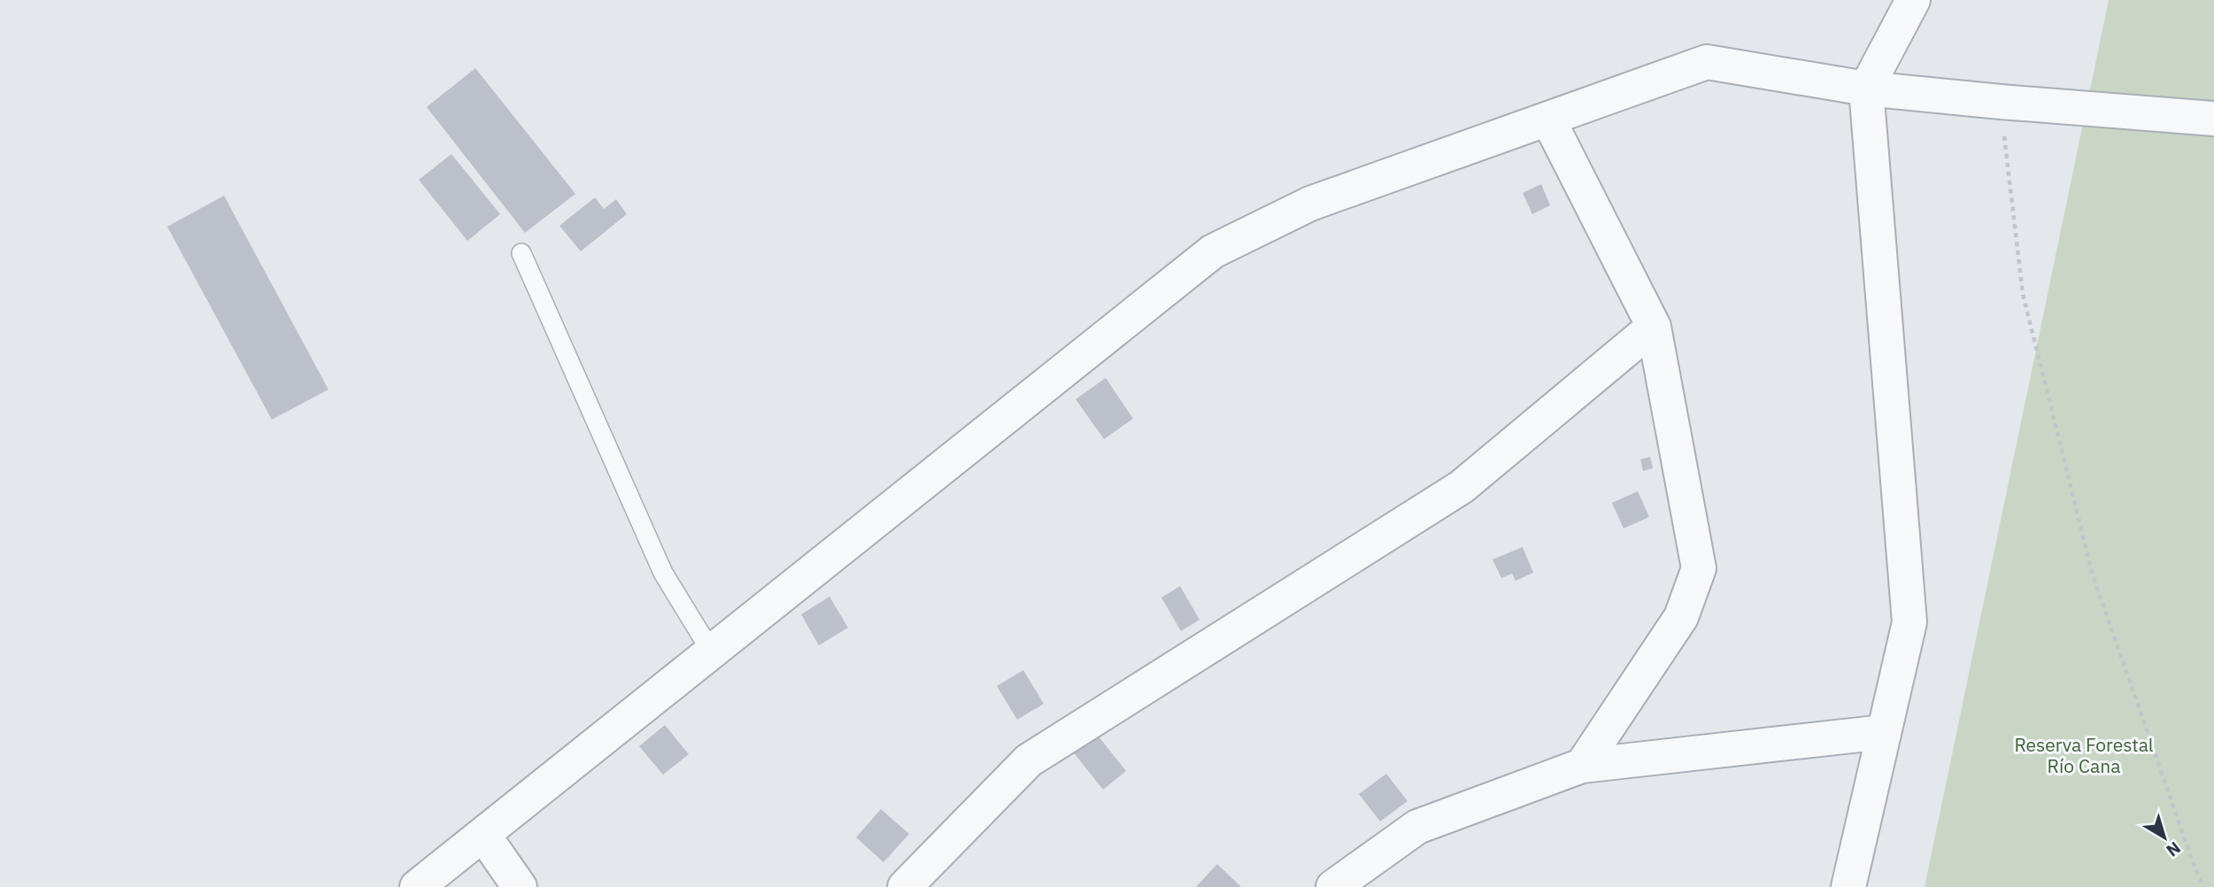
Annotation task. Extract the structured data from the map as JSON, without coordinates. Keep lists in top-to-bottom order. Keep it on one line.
{"parks":["Reserva Forestal Río Cana"],"north":"bottom right"}
